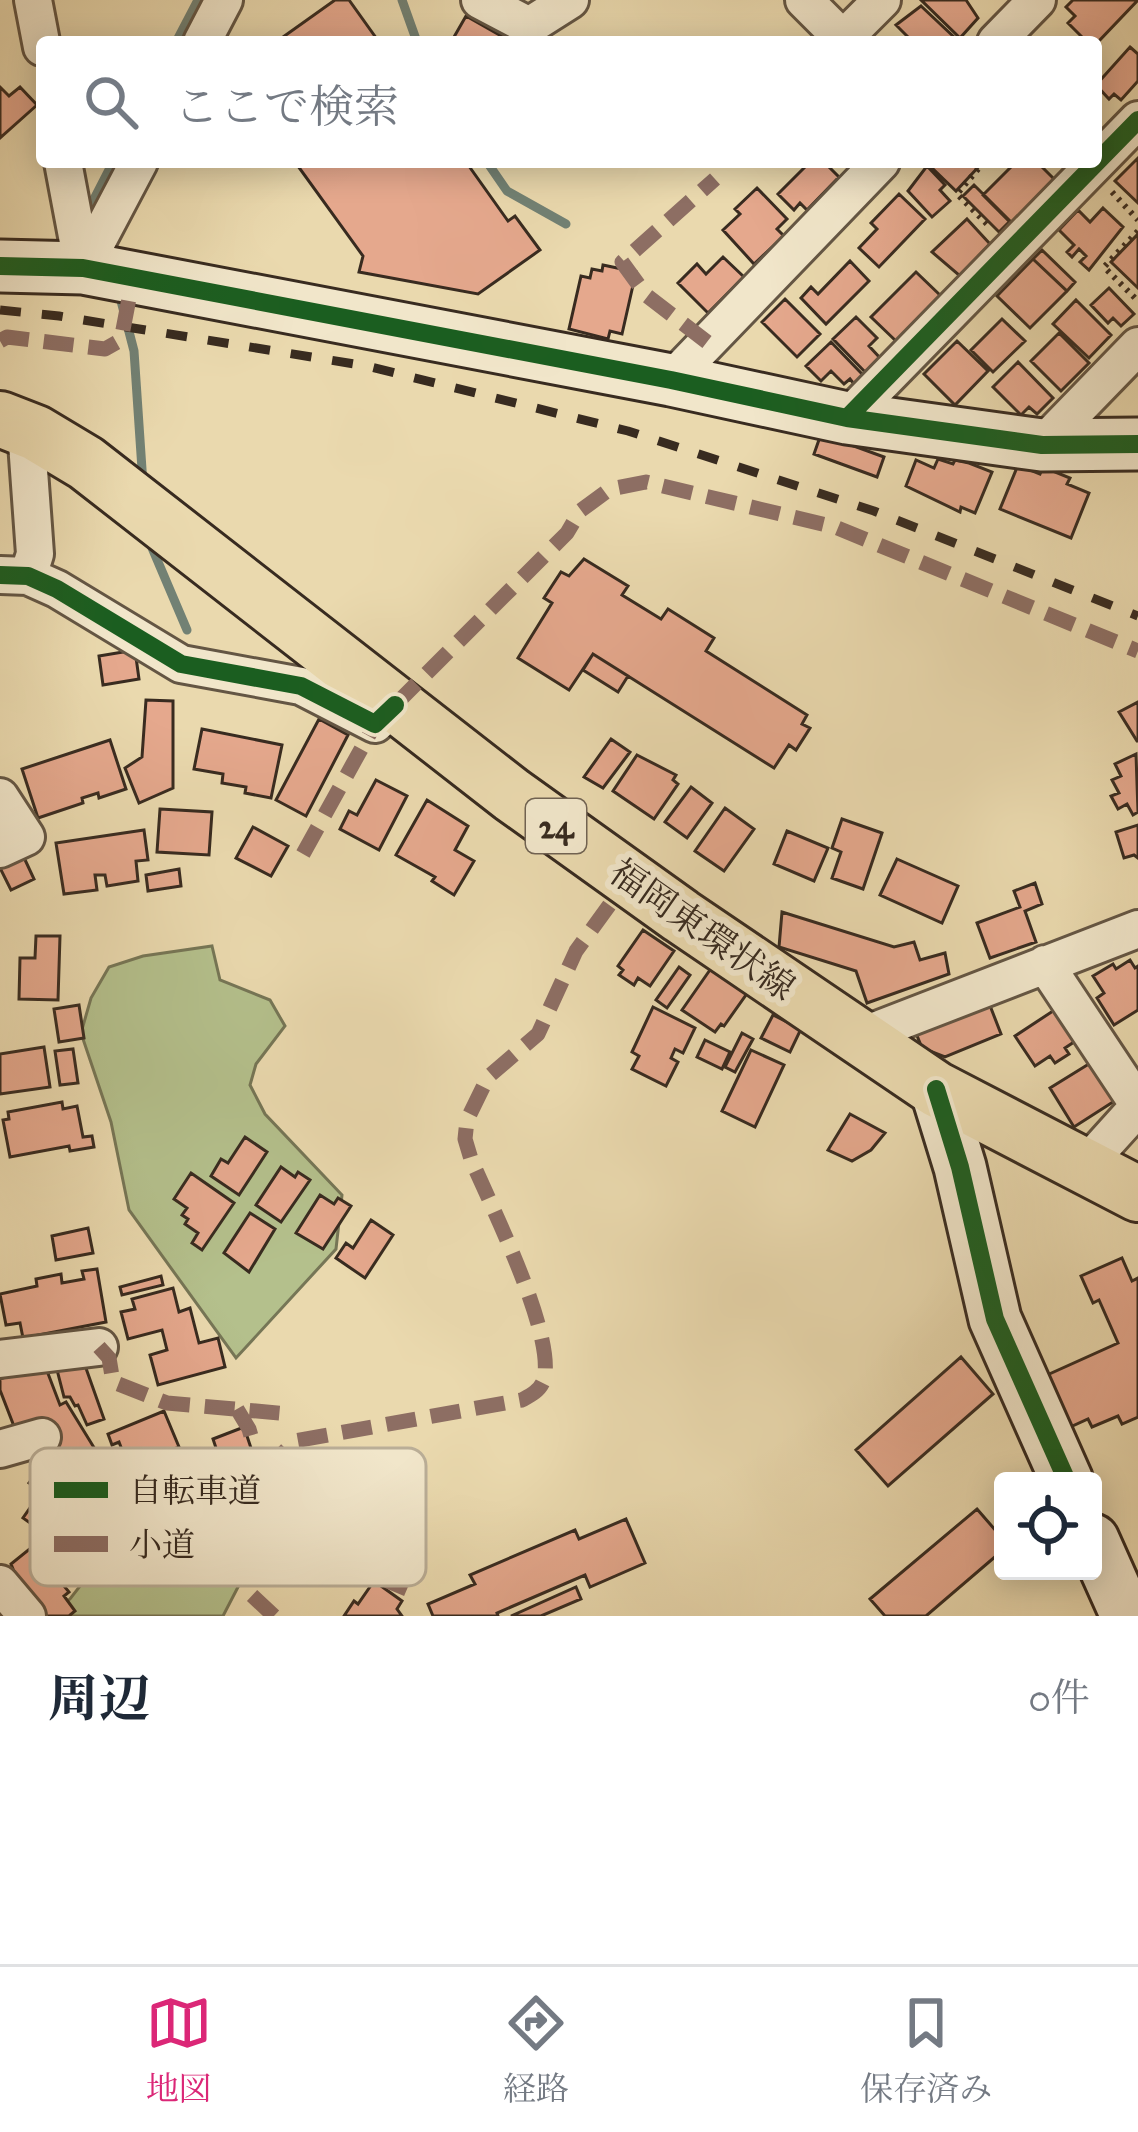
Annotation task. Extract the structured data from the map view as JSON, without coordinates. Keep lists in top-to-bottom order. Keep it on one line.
{"streets":{"main road":["24","福岡東環状線"]},"legend":["自転車道","小道"],"page":{"search":"ここで検索","heading":["周辺","0件"],"nav":["地図","経路","保存済み"]}}
